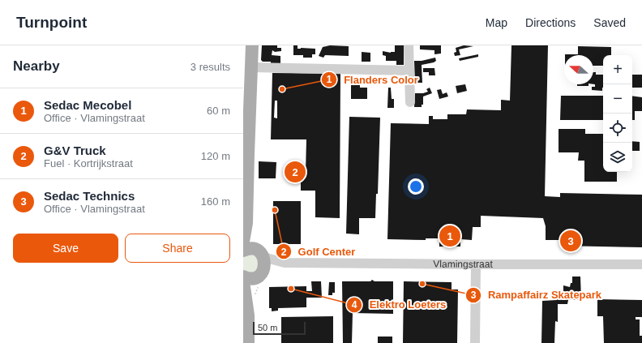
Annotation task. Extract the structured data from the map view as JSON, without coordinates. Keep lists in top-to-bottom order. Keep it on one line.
{"streets":{"street":["Vlamingstraat"]},"places":["Flanders Color","Golf Center","Rampaffairz Skatepark","Elektro Loeters"],"scale_bar":"50 m","north":"left","page":{"header":"Turnpoint","nav":["Map","Directions","Saved"],"heading":["Nearby","3 results"],"map_buttons":["+","−"],"list":[{"mark":"1","name":"Sedac Mecobel","note":"Office · Vlamingstraat","value":"60 m"},{"mark":"2","name":"G&V Truck","note":"Fuel · Kortrijkstraat","value":"120 m"},{"mark":"3","name":"Sedac Technics","note":"Office · Vlamingstraat","value":"160 m"}],"pins":["2","1","3"],"buttons":["Save","Share"],"scale":"50 m"}}
